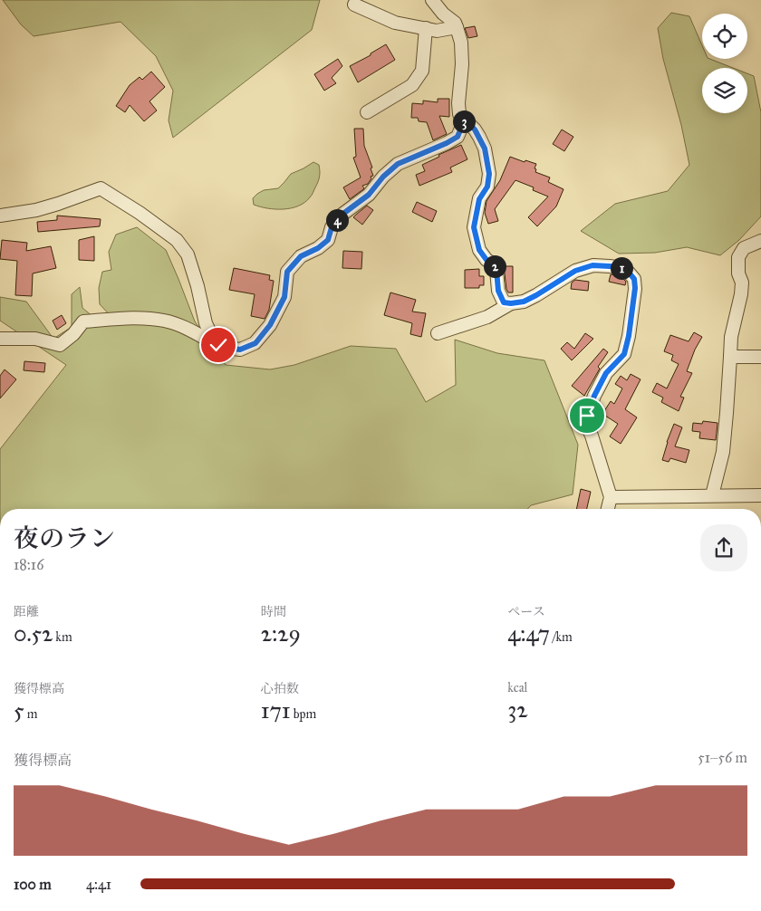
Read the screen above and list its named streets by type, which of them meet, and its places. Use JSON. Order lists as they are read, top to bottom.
{
  "page": {
    "pins": [
      "3",
      "4",
      "2",
      "1"
    ],
    "heading": ["夜のラン", "18:16"],
    "stats": [
      ["距離", "0.52 km"],
      ["時間", "2:29"],
      ["ペース", "4:47 /km"],
      ["獲得標高", "5 m"],
      ["心拍数", "171 bpm"],
      ["kcal", "32"]
    ],
    "chart": ["獲得標高", "51–56 m"],
    "list": [
      {
        "name": "100 m",
        "note": "4:41"
      }
    ]
  }
}
